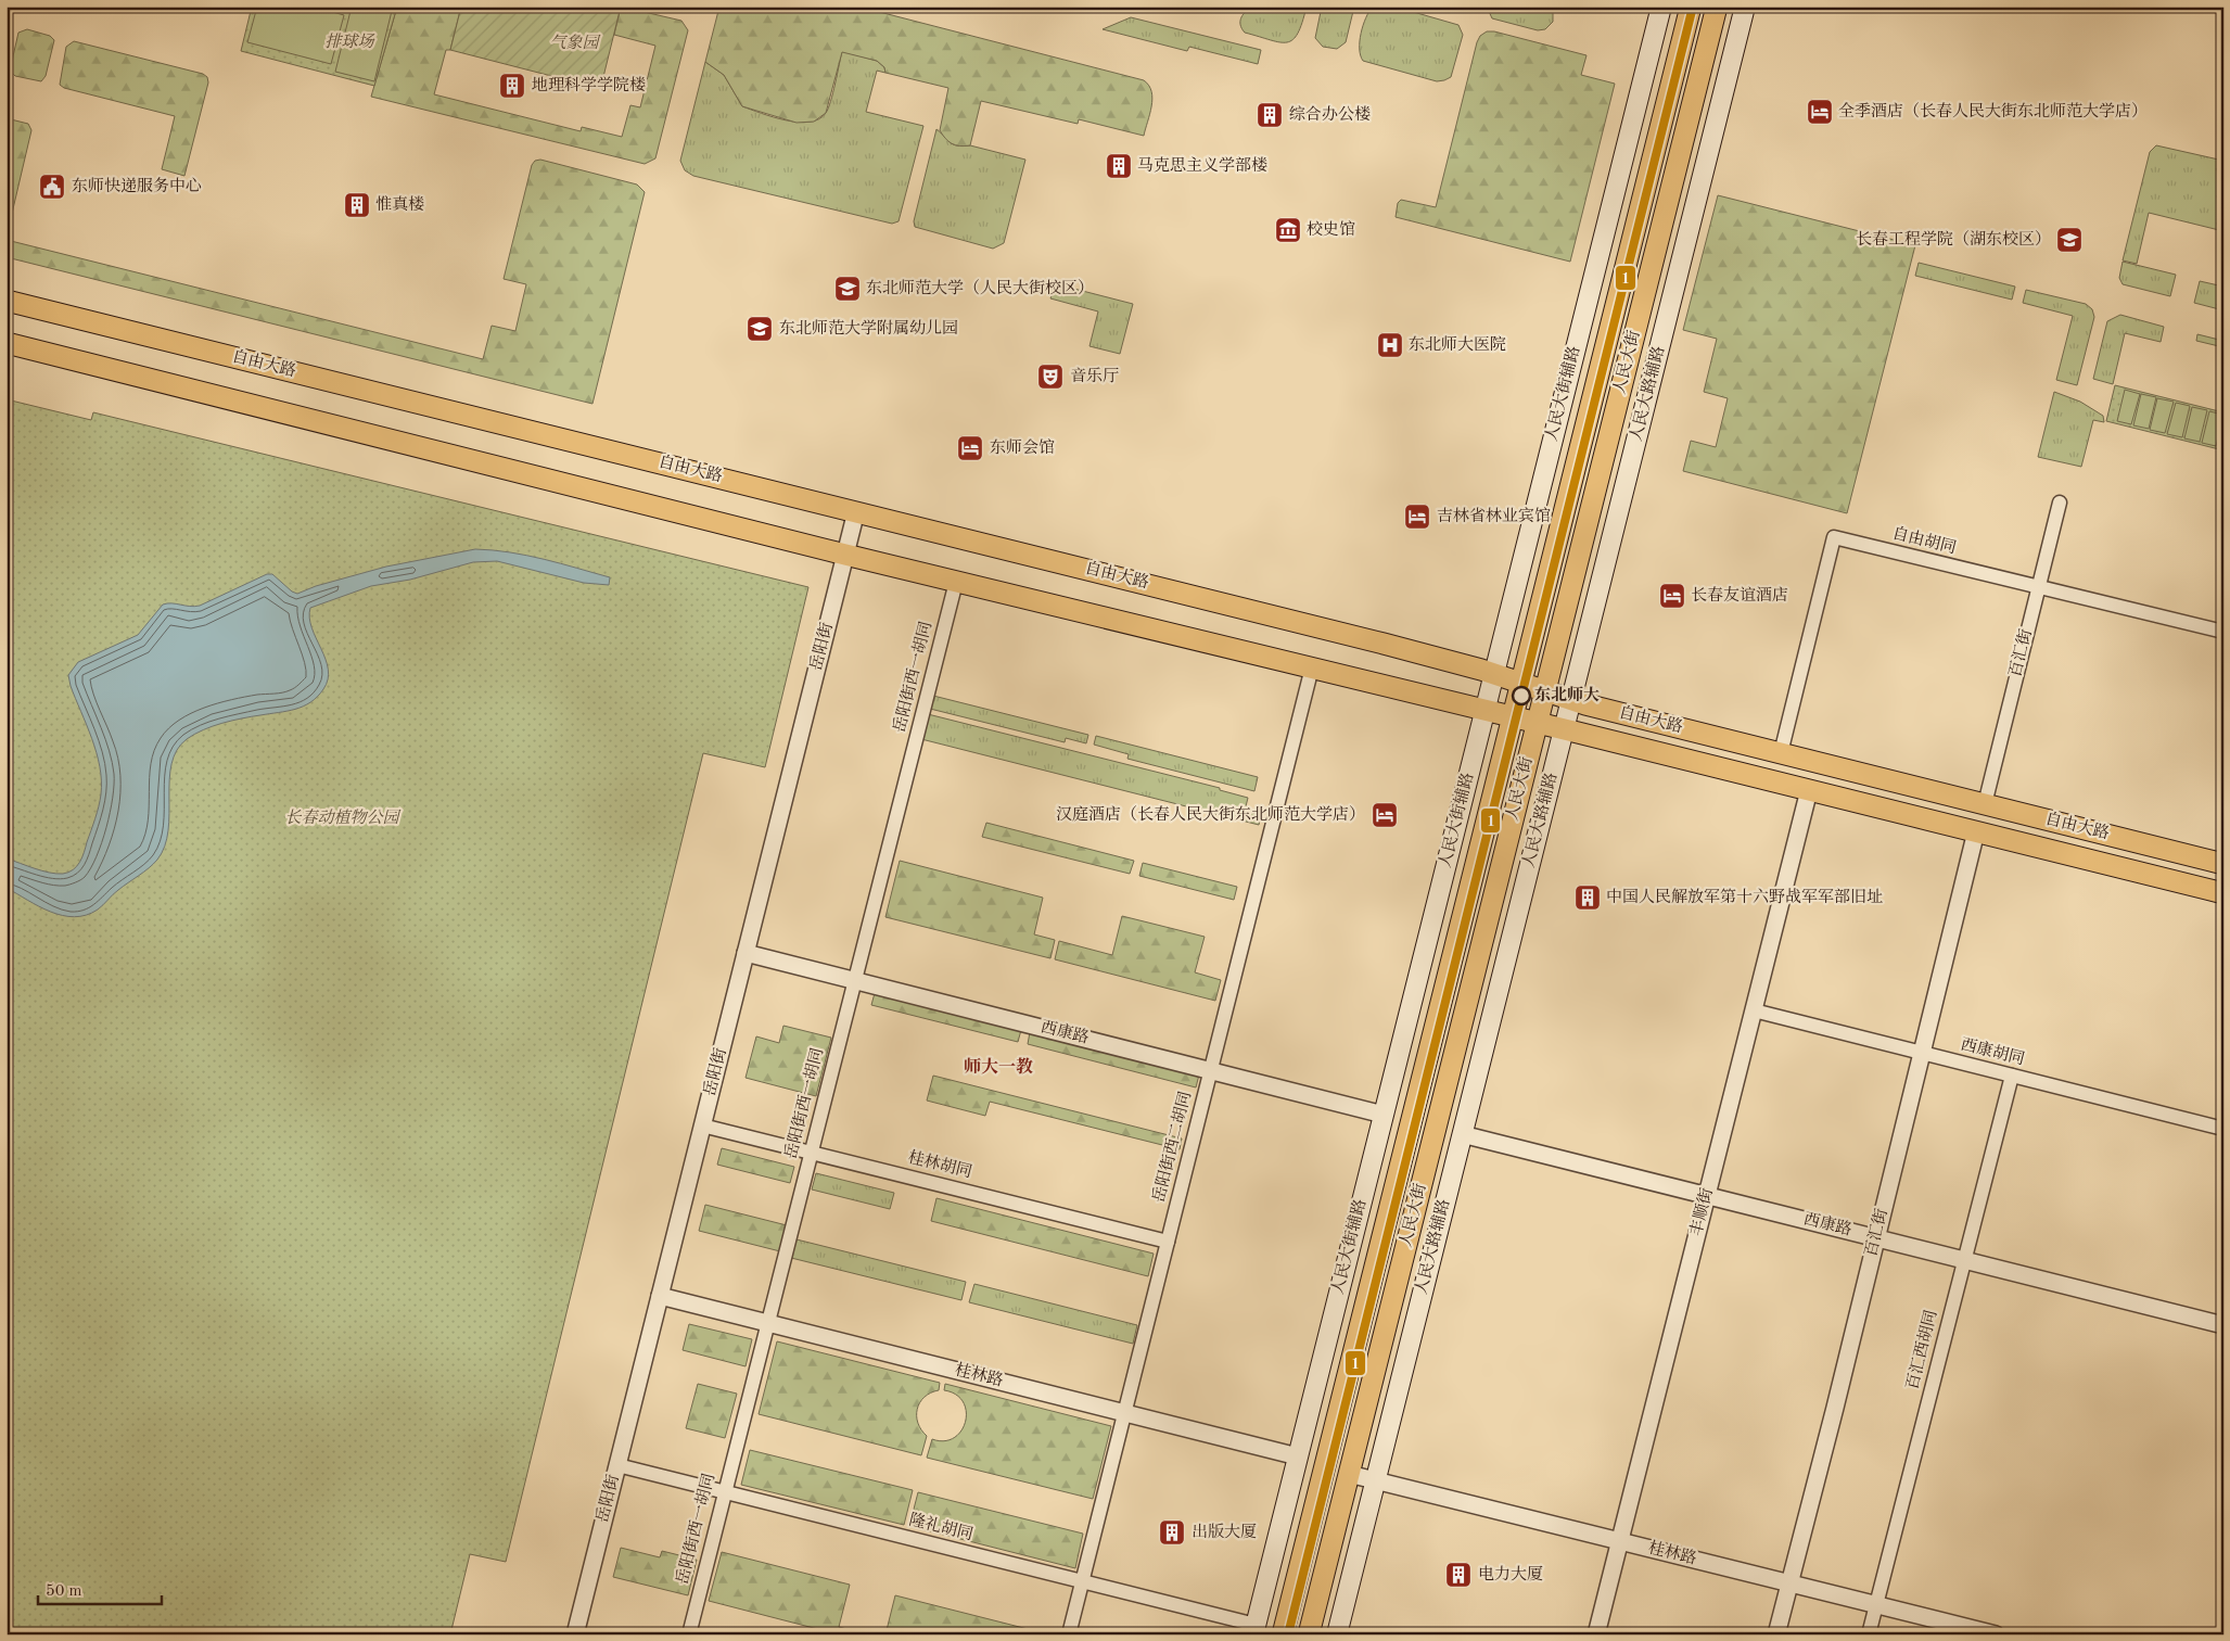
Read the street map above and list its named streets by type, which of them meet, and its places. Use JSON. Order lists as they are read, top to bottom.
{
  "streets": {
    "main road": [
      "人民大街",
      "自由大路",
      "人民大街辅路",
      "人民大路辅路"
    ],
    "street": [
      "自由胡同",
      "岳阳街",
      "百汇街",
      "岳阳街西一胡同",
      "西康路",
      "西康胡同",
      "岳阳街西二胡同",
      "桂林胡同",
      "丰顺街",
      "百汇西胡同",
      "桂林路",
      "隆礼胡同"
    ]
  },
  "crossings": [
    ["人民大街", "自由大路"],
    ["人民大街", "桂林路"],
    ["自由大路", "人民大街辅路"],
    ["自由大路", "人民大路辅路"],
    ["自由大路", "自由胡同"],
    ["自由大路", "岳阳街"],
    ["自由大路", "百汇街"],
    ["自由大路", "岳阳街西一胡同"],
    ["自由大路", "岳阳街西二胡同"],
    ["自由大路", "丰顺街"],
    ["人民大街辅路", "西康路"],
    ["人民大街辅路", "桂林路"],
    ["人民大街辅路", "隆礼胡同"],
    ["人民大路辅路", "西康路"],
    ["人民大路辅路", "桂林路"],
    ["自由胡同", "百汇街"],
    ["岳阳街", "西康路"],
    ["岳阳街", "桂林胡同"],
    ["岳阳街", "桂林路"],
    ["岳阳街", "隆礼胡同"],
    ["百汇街", "西康路"],
    ["百汇街", "西康胡同"],
    ["百汇街", "桂林路"],
    ["岳阳街西一胡同", "西康路"],
    ["岳阳街西一胡同", "桂林胡同"],
    ["岳阳街西一胡同", "桂林路"],
    ["岳阳街西一胡同", "隆礼胡同"],
    ["西康路", "岳阳街西二胡同"],
    ["西康路", "丰顺街"],
    ["西康路", "百汇西胡同"],
    ["西康胡同", "丰顺街"],
    ["西康胡同", "百汇西胡同"],
    ["岳阳街西二胡同", "桂林胡同"],
    ["岳阳街西二胡同", "桂林路"],
    ["岳阳街西二胡同", "隆礼胡同"],
    ["丰顺街", "桂林路"],
    ["百汇西胡同", "桂林路"]
  ],
  "districts": ["师大一教"],
  "parks": ["排球场", "气象园", "长春动植物公园"],
  "places": {
    "building": [
      "地理科学学院楼",
      "综合办公楼",
      "马克思主义学部楼",
      "惟真楼",
      "中国人民解放军第十六野战军军部旧址",
      "出版大厦",
      "电力大厦"
    ],
    "hotel": [
      "全季酒店（长春人民大街东北师范大学店）",
      "东师会馆",
      "吉林省林业宾馆",
      "长春友谊酒店",
      "汉庭酒店（长春人民大街东北师范大学店）"
    ],
    "public building": ["东师快递服务中心"],
    "museum": ["校史馆"],
    "school or university": ["长春工程学院（湖东校区）", "东北师范大学（人民大街校区）", "东北师范大学附属幼儿园"],
    "hospital": ["东北师大医院"],
    "theatre": ["音乐厅"],
    "other": ["东北师大"]
  },
  "lines": ["transit line 1"],
  "scale_bar": "50 m"
}
